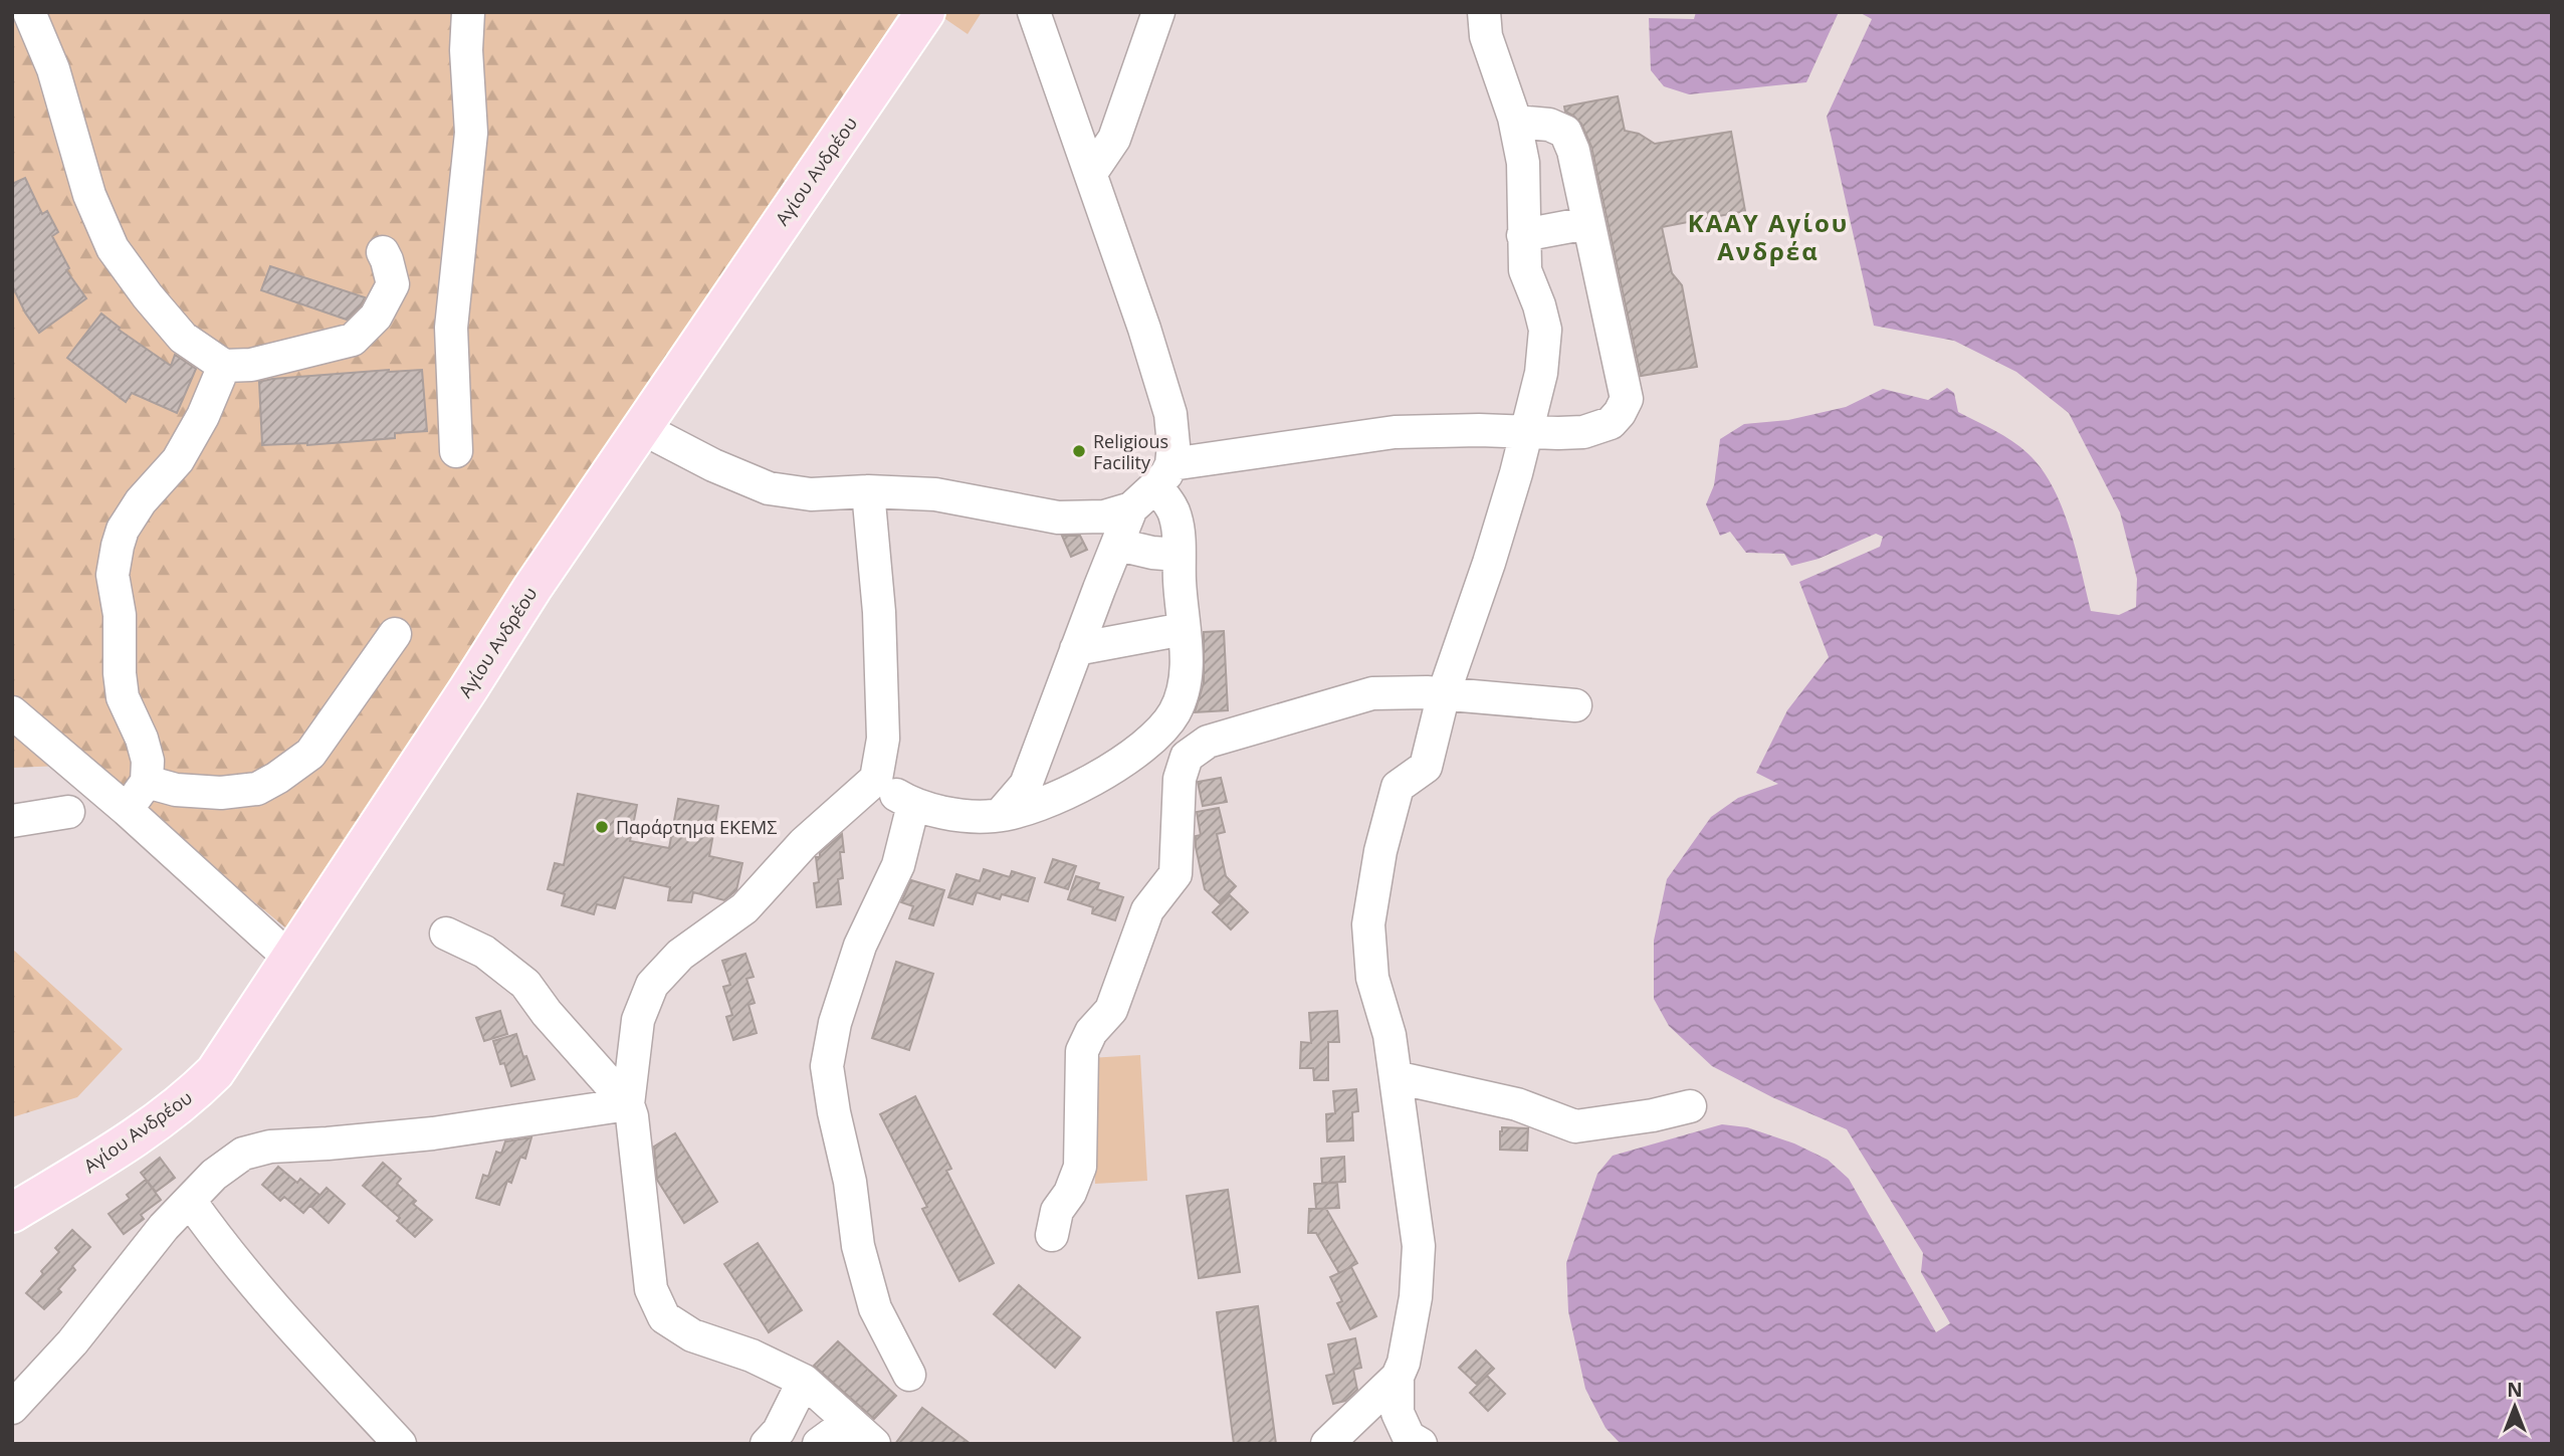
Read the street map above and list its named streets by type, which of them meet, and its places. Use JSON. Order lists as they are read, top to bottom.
{
  "streets": {
    "main road": ["Αγίου Ανδρέου"]
  },
  "districts": ["ΚΑΑΥ Αγίου Ανδρέα"],
  "places": ["Religious Facility", "Παράρτημα ΕΚΕΜΣ"],
  "north": "top"
}
